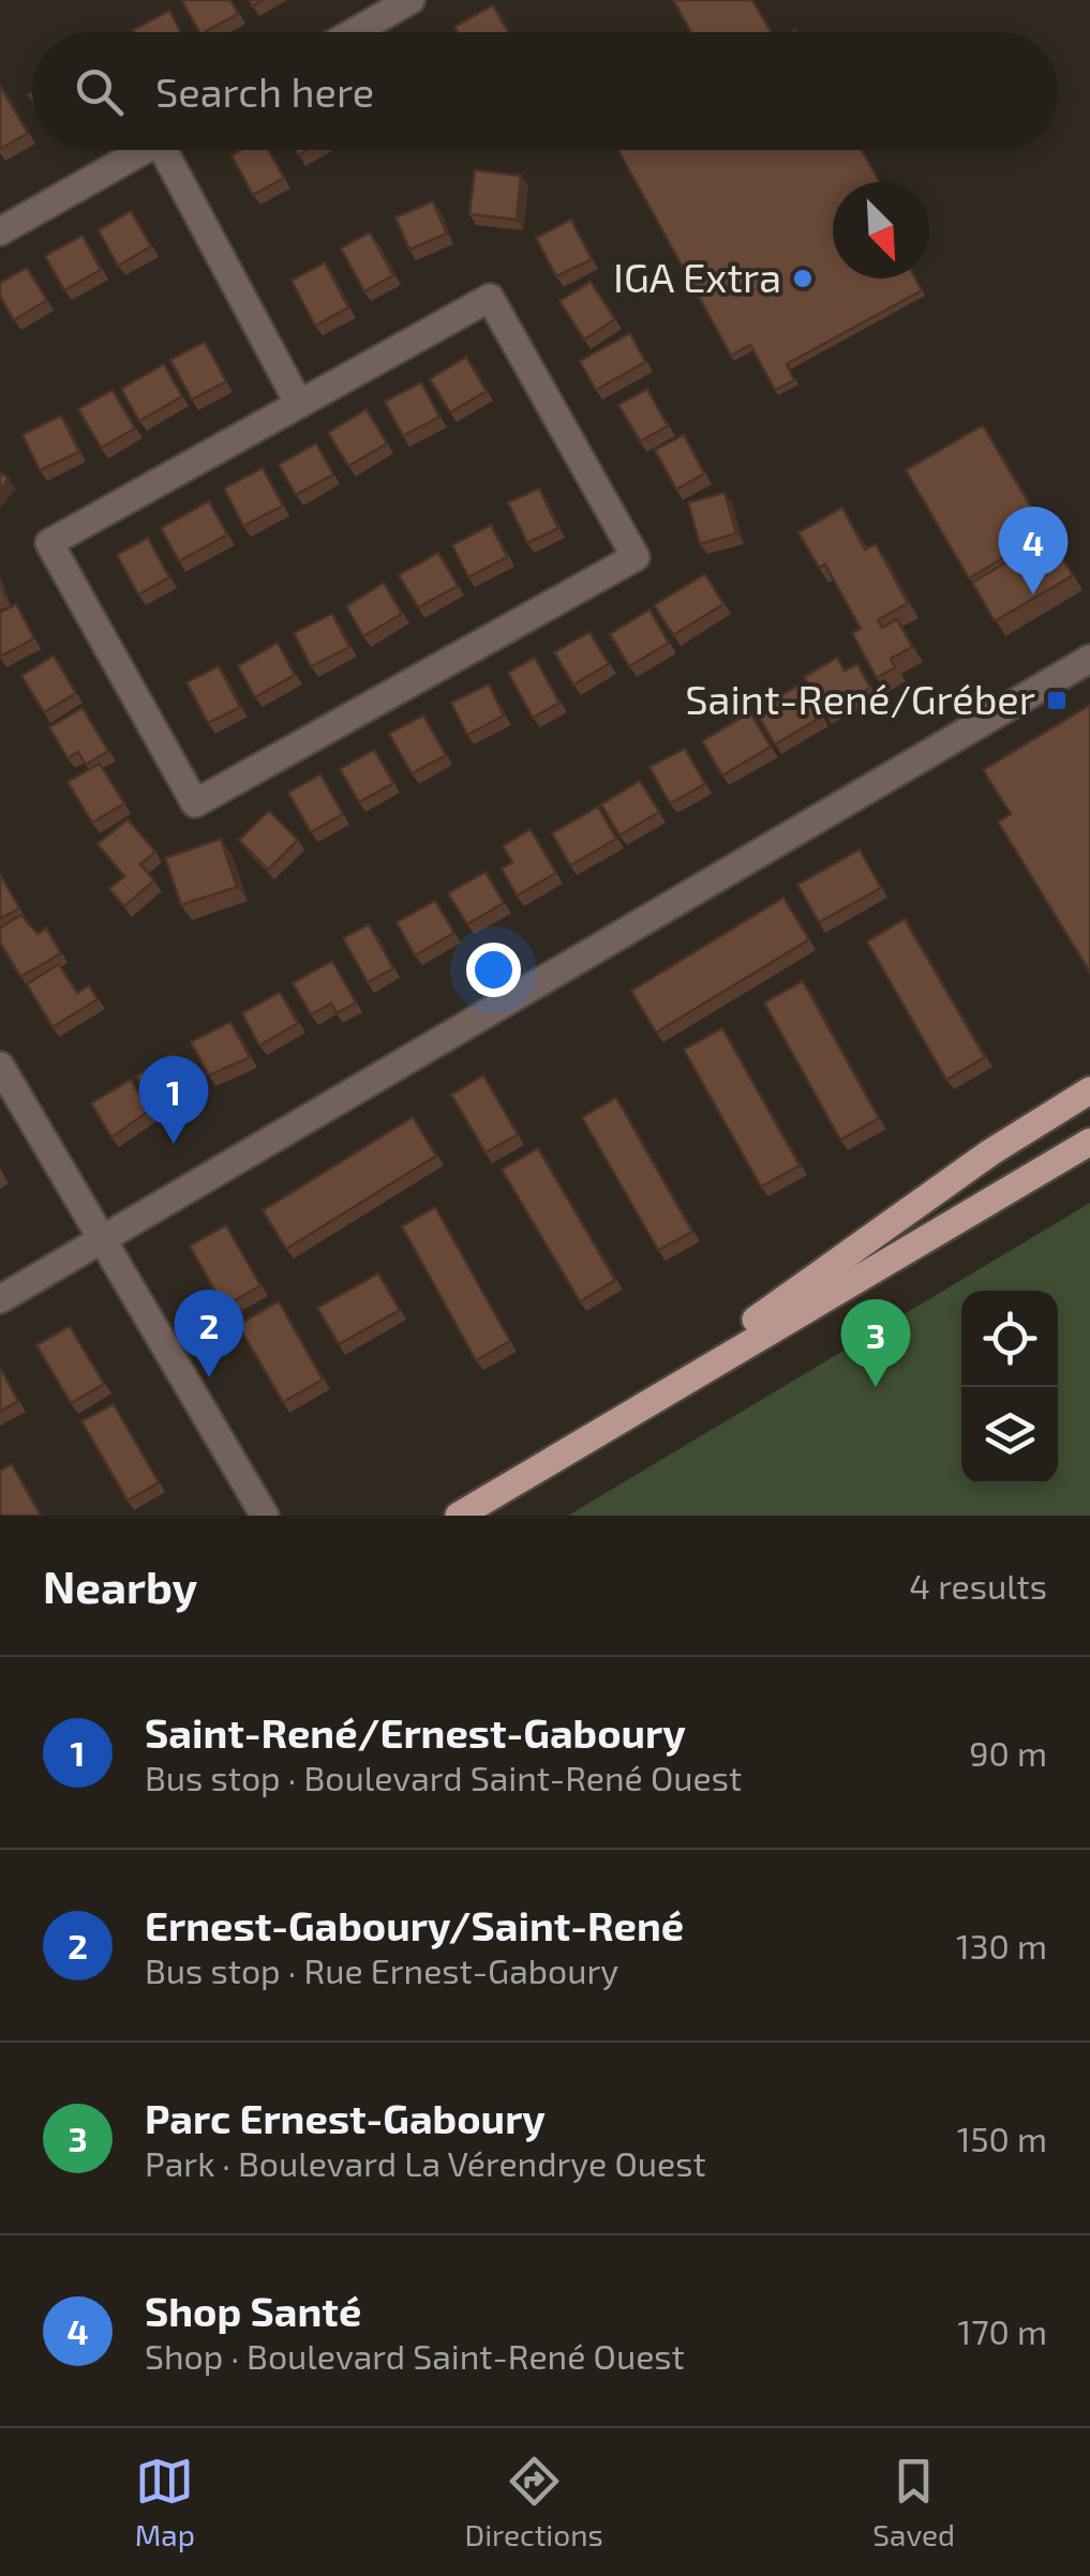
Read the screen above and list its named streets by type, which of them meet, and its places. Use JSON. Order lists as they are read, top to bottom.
{
  "places": {
    "other": ["IGA Extra"],
    "transit": ["Saint-René/Gréber"]
  },
  "north": "bottom right",
  "page": {
    "search": "Search here",
    "pins": [
      "4",
      "1",
      "2",
      "3"
    ],
    "heading": ["Nearby", "4 results"],
    "list": [
      {
        "mark": "1",
        "name": "Saint-René/Ernest-Gaboury",
        "note": "Bus stop · Boulevard Saint-René Ouest",
        "value": "90 m"
      },
      {
        "mark": "2",
        "name": "Ernest-Gaboury/Saint-René",
        "note": "Bus stop · Rue Ernest-Gaboury",
        "value": "130 m"
      },
      {
        "mark": "3",
        "name": "Parc Ernest-Gaboury",
        "note": "Park · Boulevard La Vérendrye Ouest",
        "value": "150 m"
      },
      {
        "mark": "4",
        "name": "Shop Santé",
        "note": "Shop · Boulevard Saint-René Ouest",
        "value": "170 m"
      }
    ],
    "nav": ["Map", "Directions", "Saved"]
  }
}
